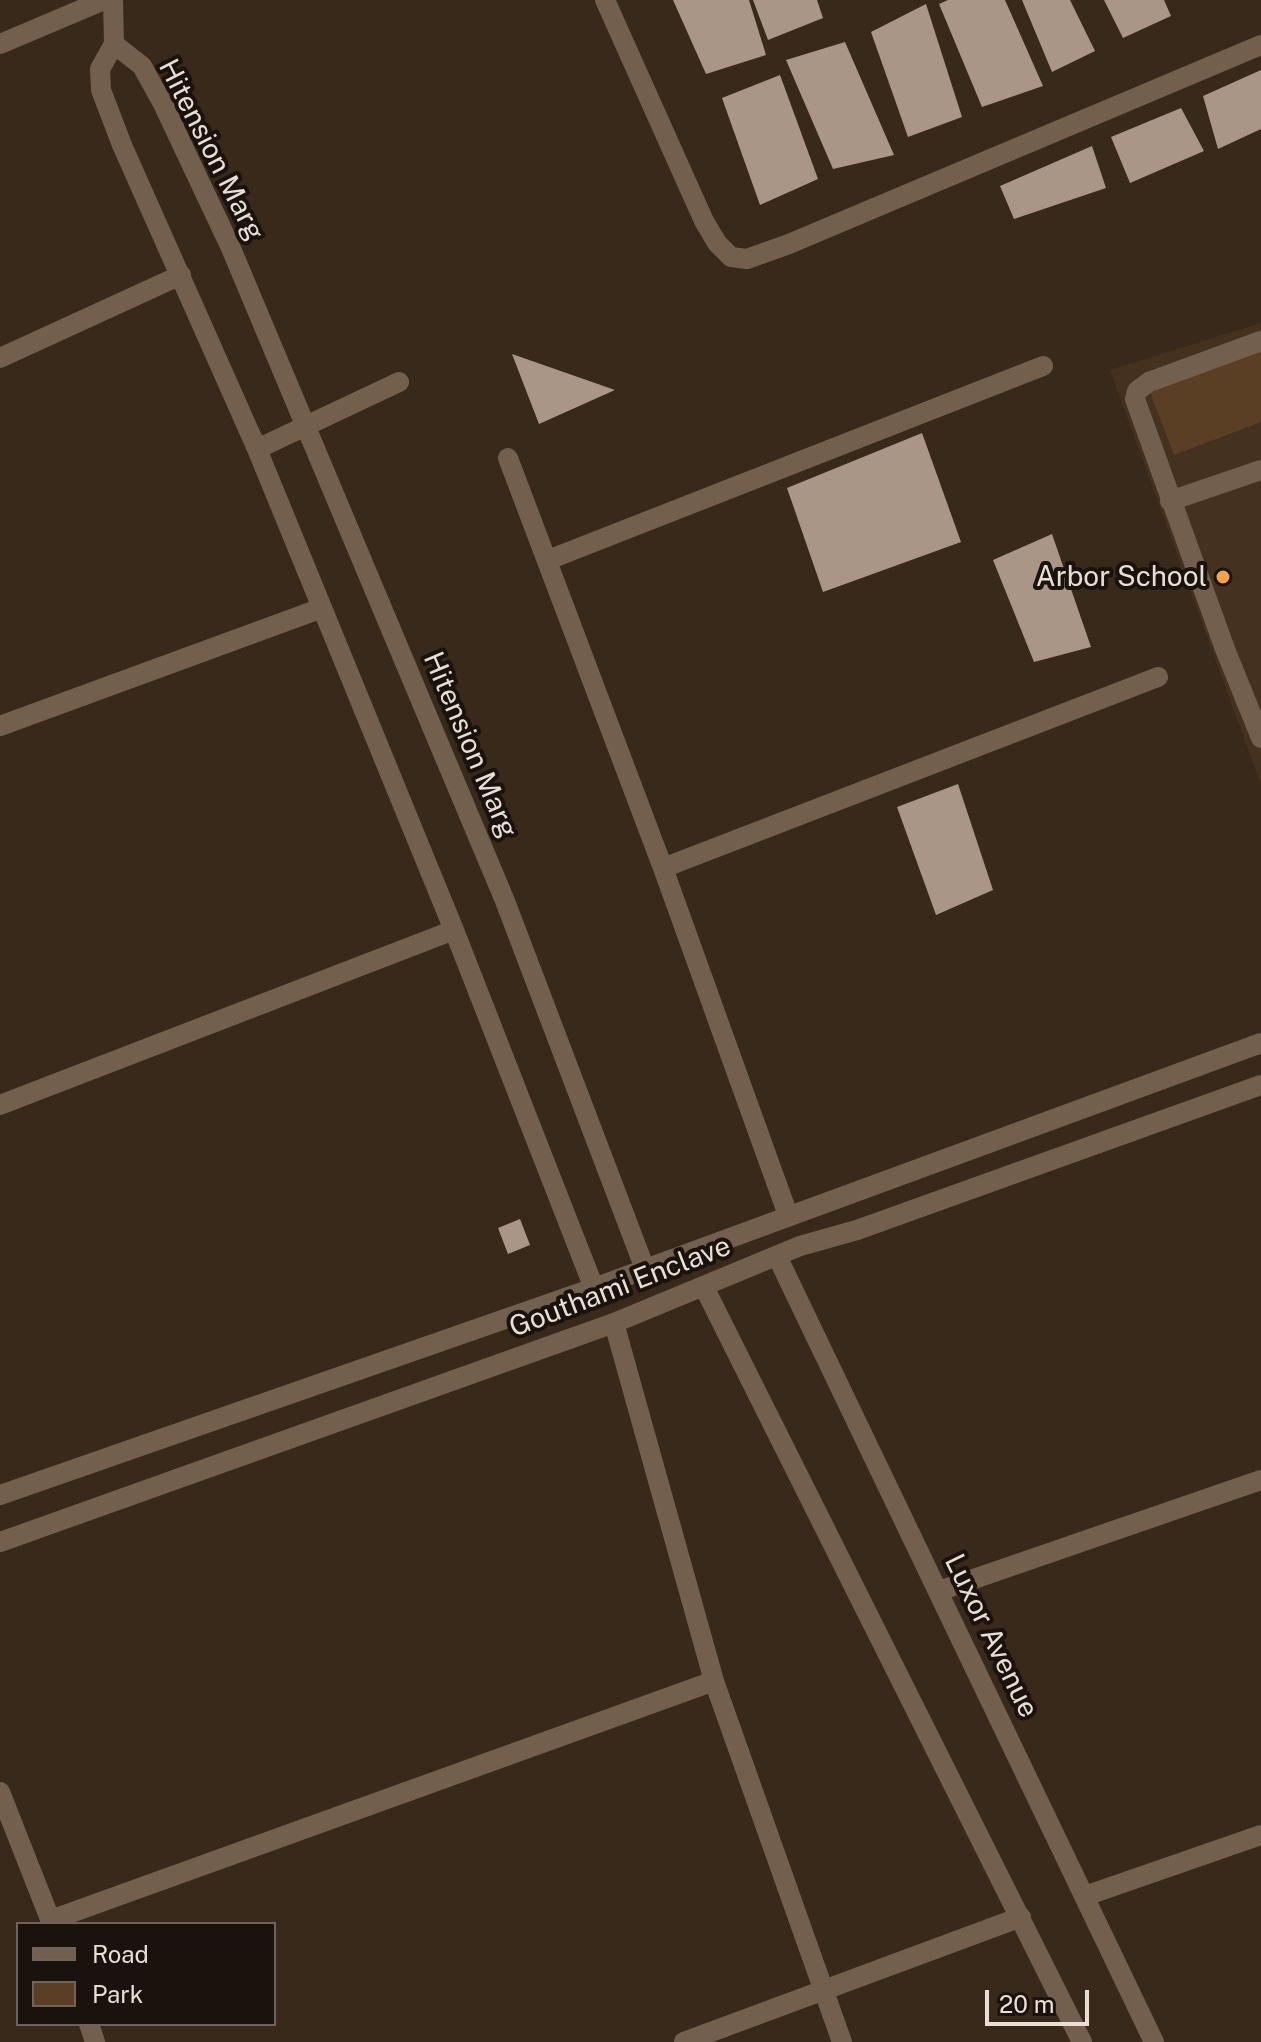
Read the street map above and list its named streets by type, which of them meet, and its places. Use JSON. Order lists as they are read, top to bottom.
{
  "streets": {
    "street": ["Hitension Marg", "Gouthami Enclave", "Luxor Avenue"]
  },
  "crossings": [
    ["Hitension Marg", "Gouthami Enclave"],
    ["Gouthami Enclave", "Luxor Avenue"]
  ],
  "places": ["Arbor School"],
  "legend": ["Road", "Park"],
  "scale_bar": "20 m"
}
